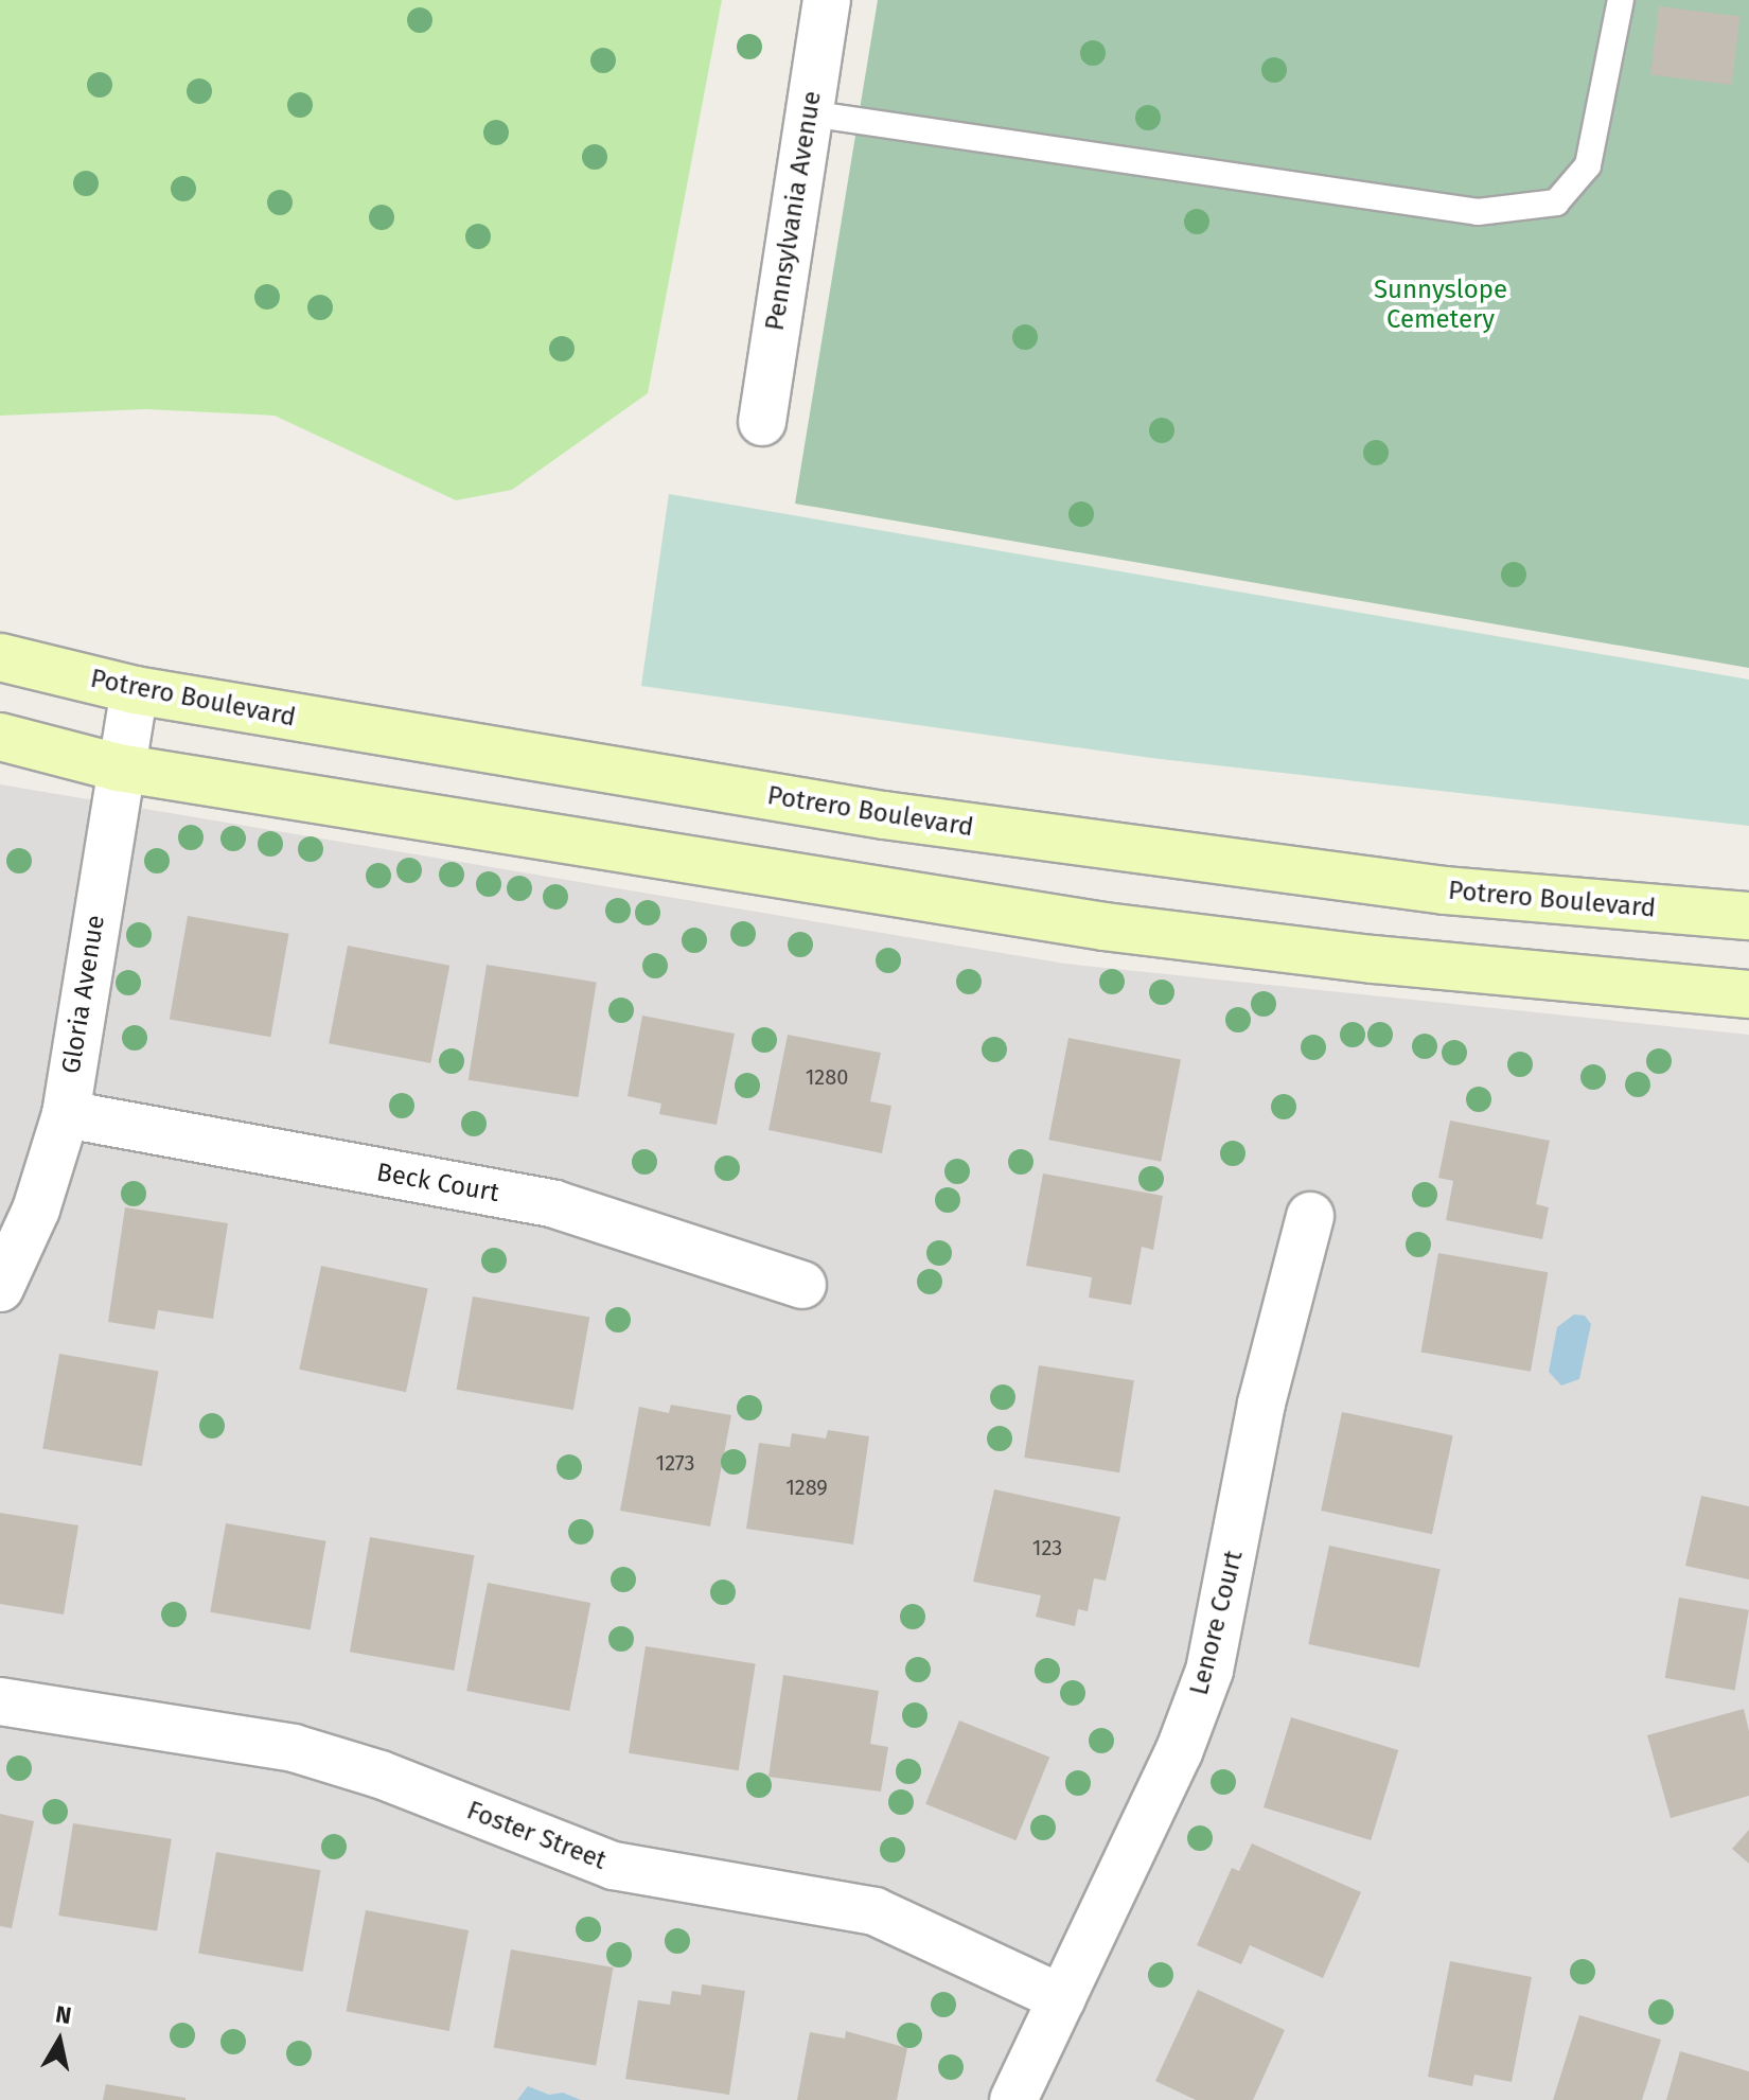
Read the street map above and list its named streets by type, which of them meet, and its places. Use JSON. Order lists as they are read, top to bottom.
{
  "streets": {
    "street": [
      "Pennsylvania Avenue",
      "Potrero Boulevard",
      "Gloria Avenue",
      "Beck Court",
      "Lenore Court",
      "Foster Street"
    ]
  },
  "crossings": [
    ["Potrero Boulevard", "Gloria Avenue"],
    ["Gloria Avenue", "Beck Court"],
    ["Lenore Court", "Foster Street"]
  ],
  "parks": ["Sunnyslope Cemetery"],
  "house_numbers": [
    "1280",
    "1273",
    "1289",
    "123"
  ],
  "north": "top"
}
